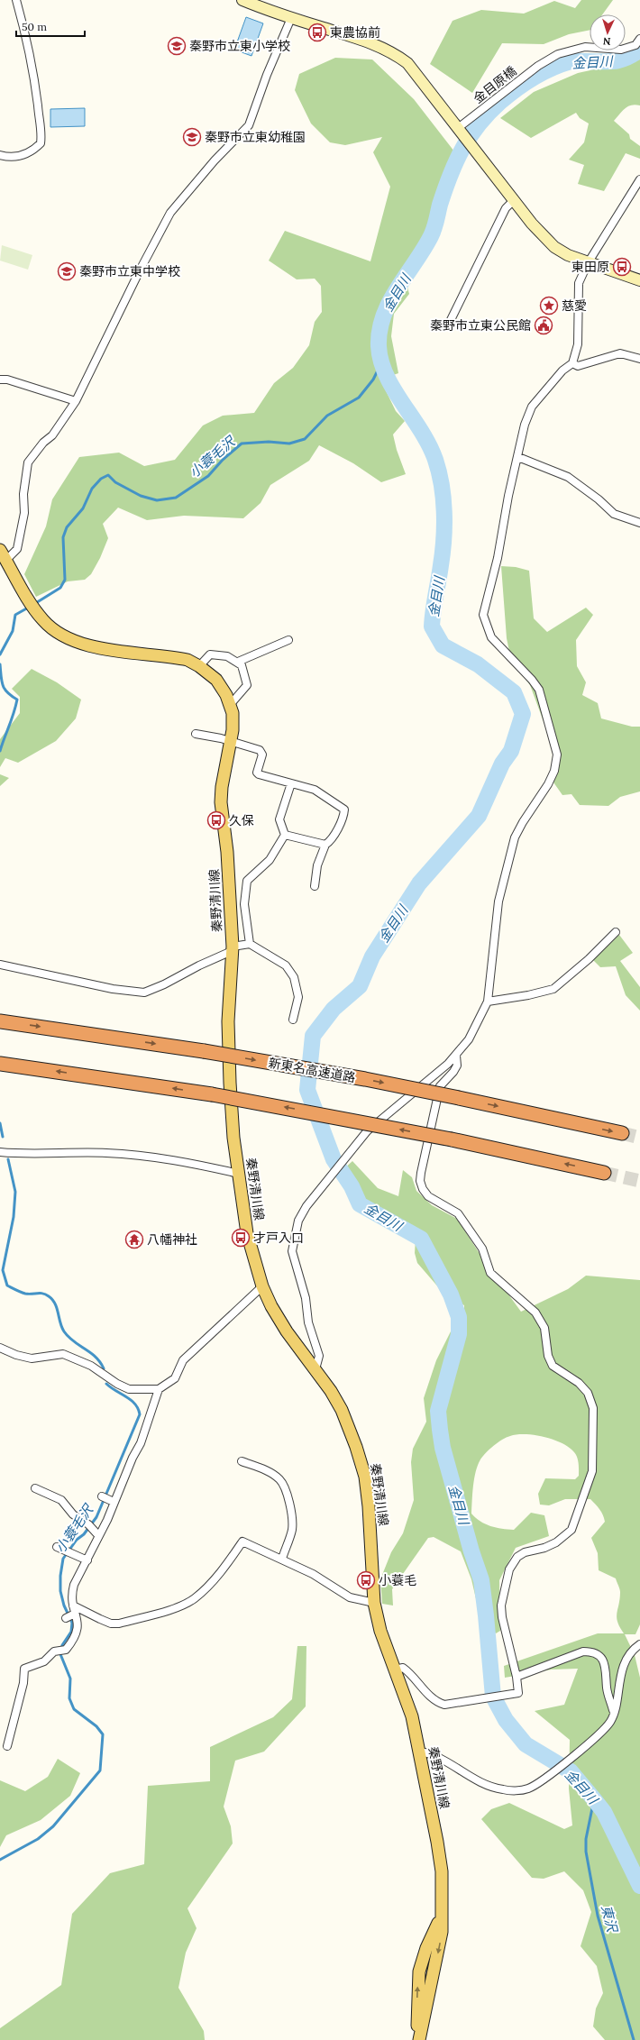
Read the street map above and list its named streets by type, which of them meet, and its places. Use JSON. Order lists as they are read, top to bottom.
{
  "streets": {
    "highway": ["新東名高速道路"],
    "main road": ["秦野清川線"],
    "street": ["金目原橋"]
  },
  "water": ["金目川", "小蓑毛沢", "東沢"],
  "places": {
    "bus stop": [
      "東農協前",
      "東田原",
      "久保",
      "才戸入口",
      "小蓑毛"
    ],
    "school or university": ["秦野市立東小学校", "秦野市立東幼稚園", "秦野市立東中学校"],
    "place": ["慈愛"],
    "public building": ["秦野市立東公民館"],
    "temple": ["八幡神社"]
  },
  "scale_bar": "50 m",
  "north": "bottom"
}
